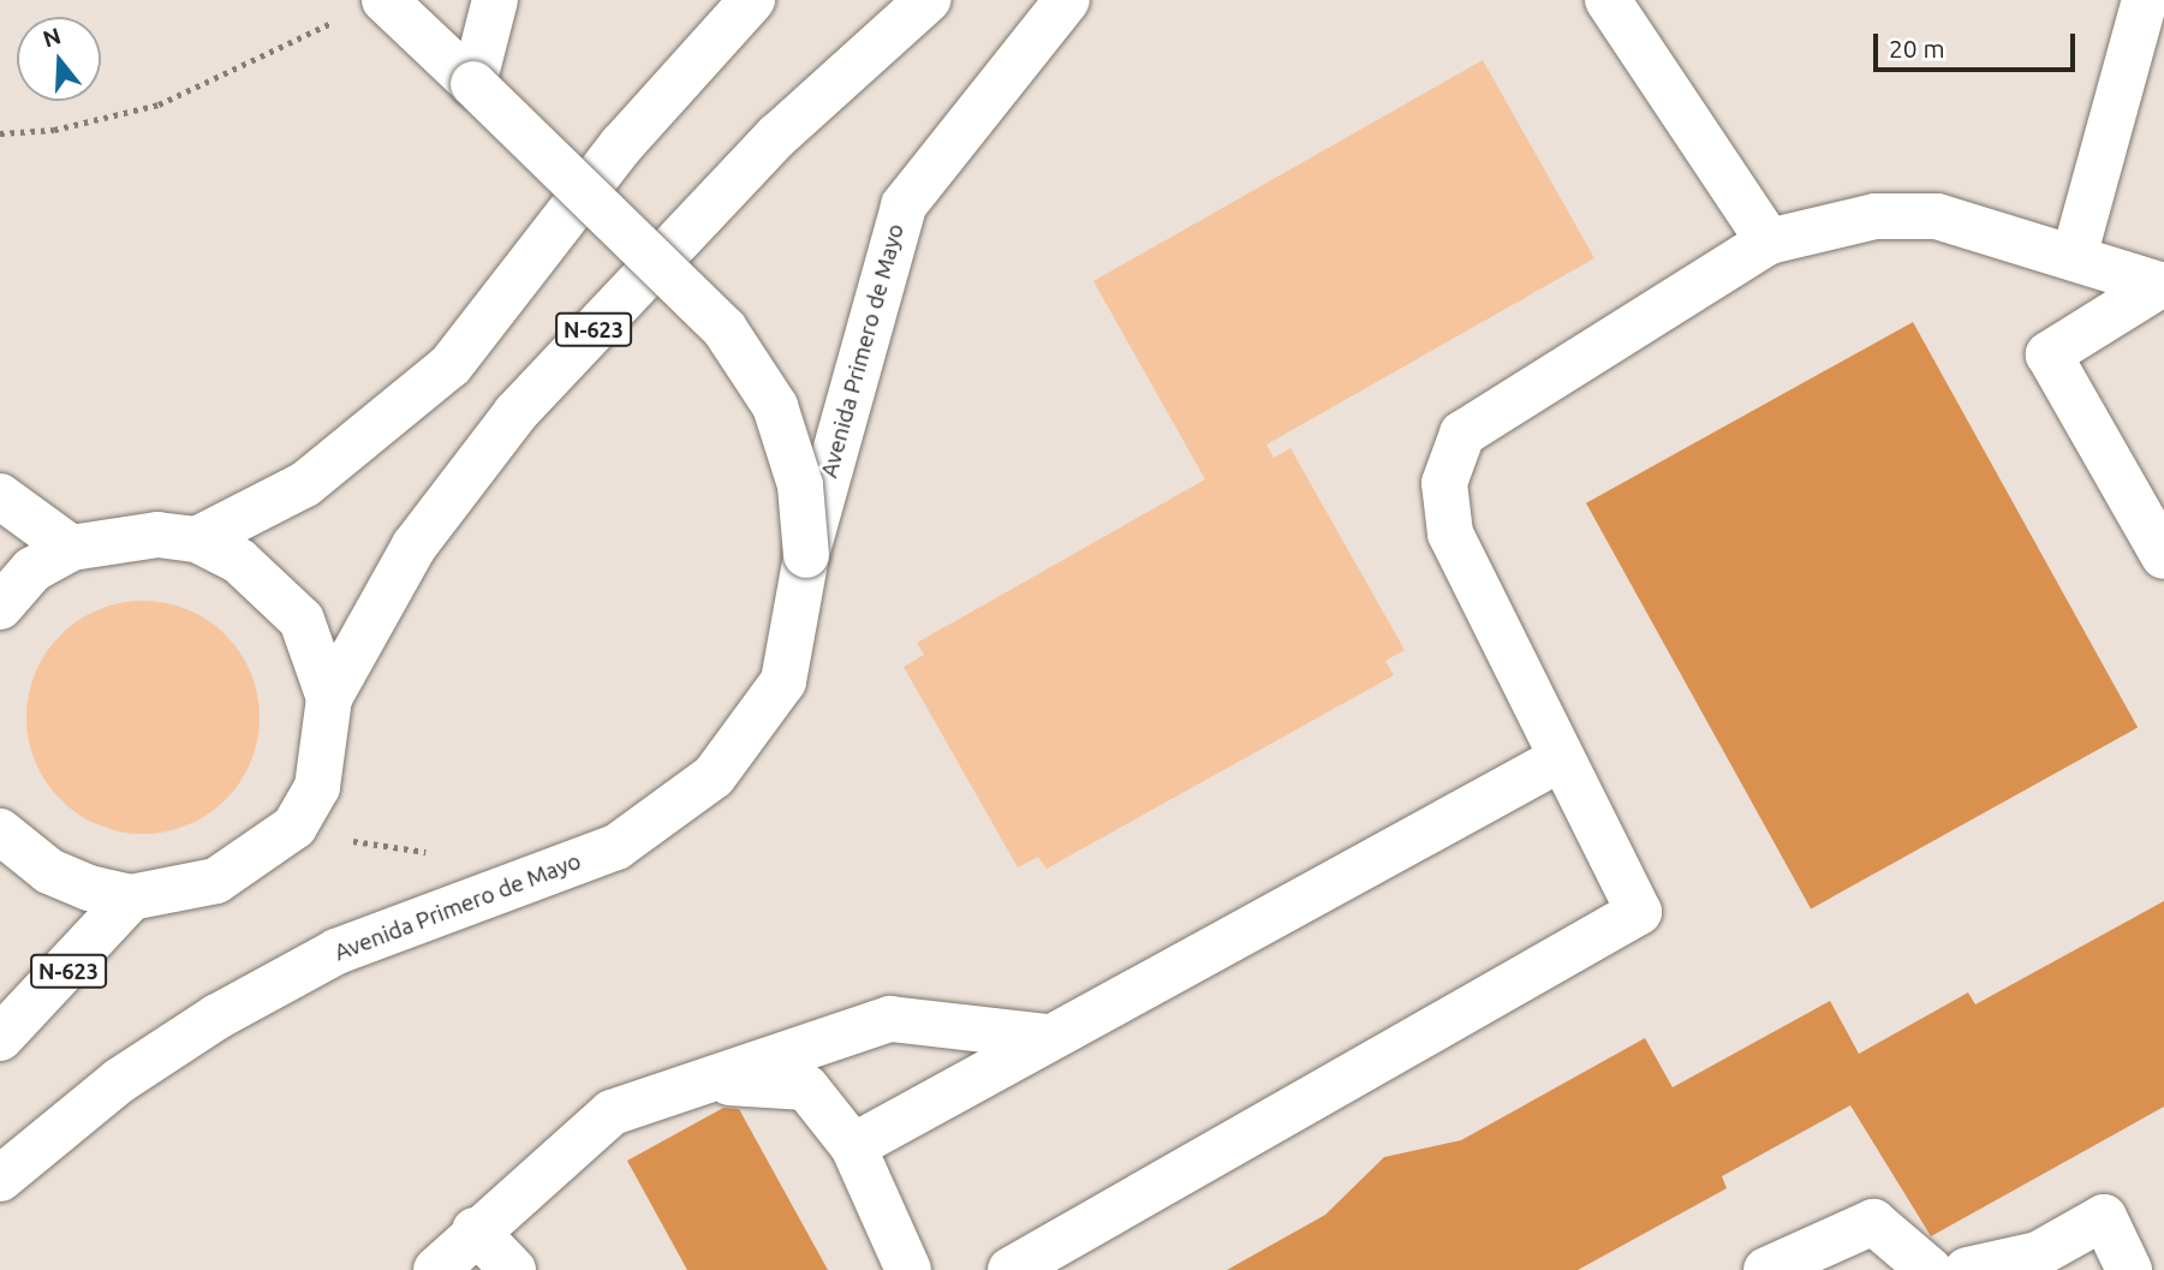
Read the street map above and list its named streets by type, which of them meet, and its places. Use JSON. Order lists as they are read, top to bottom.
{
  "streets": {
    "main road": ["N-623", "Avenida Primero de Mayo"]
  },
  "scale_bar": "20 m",
  "north": "top"
}
